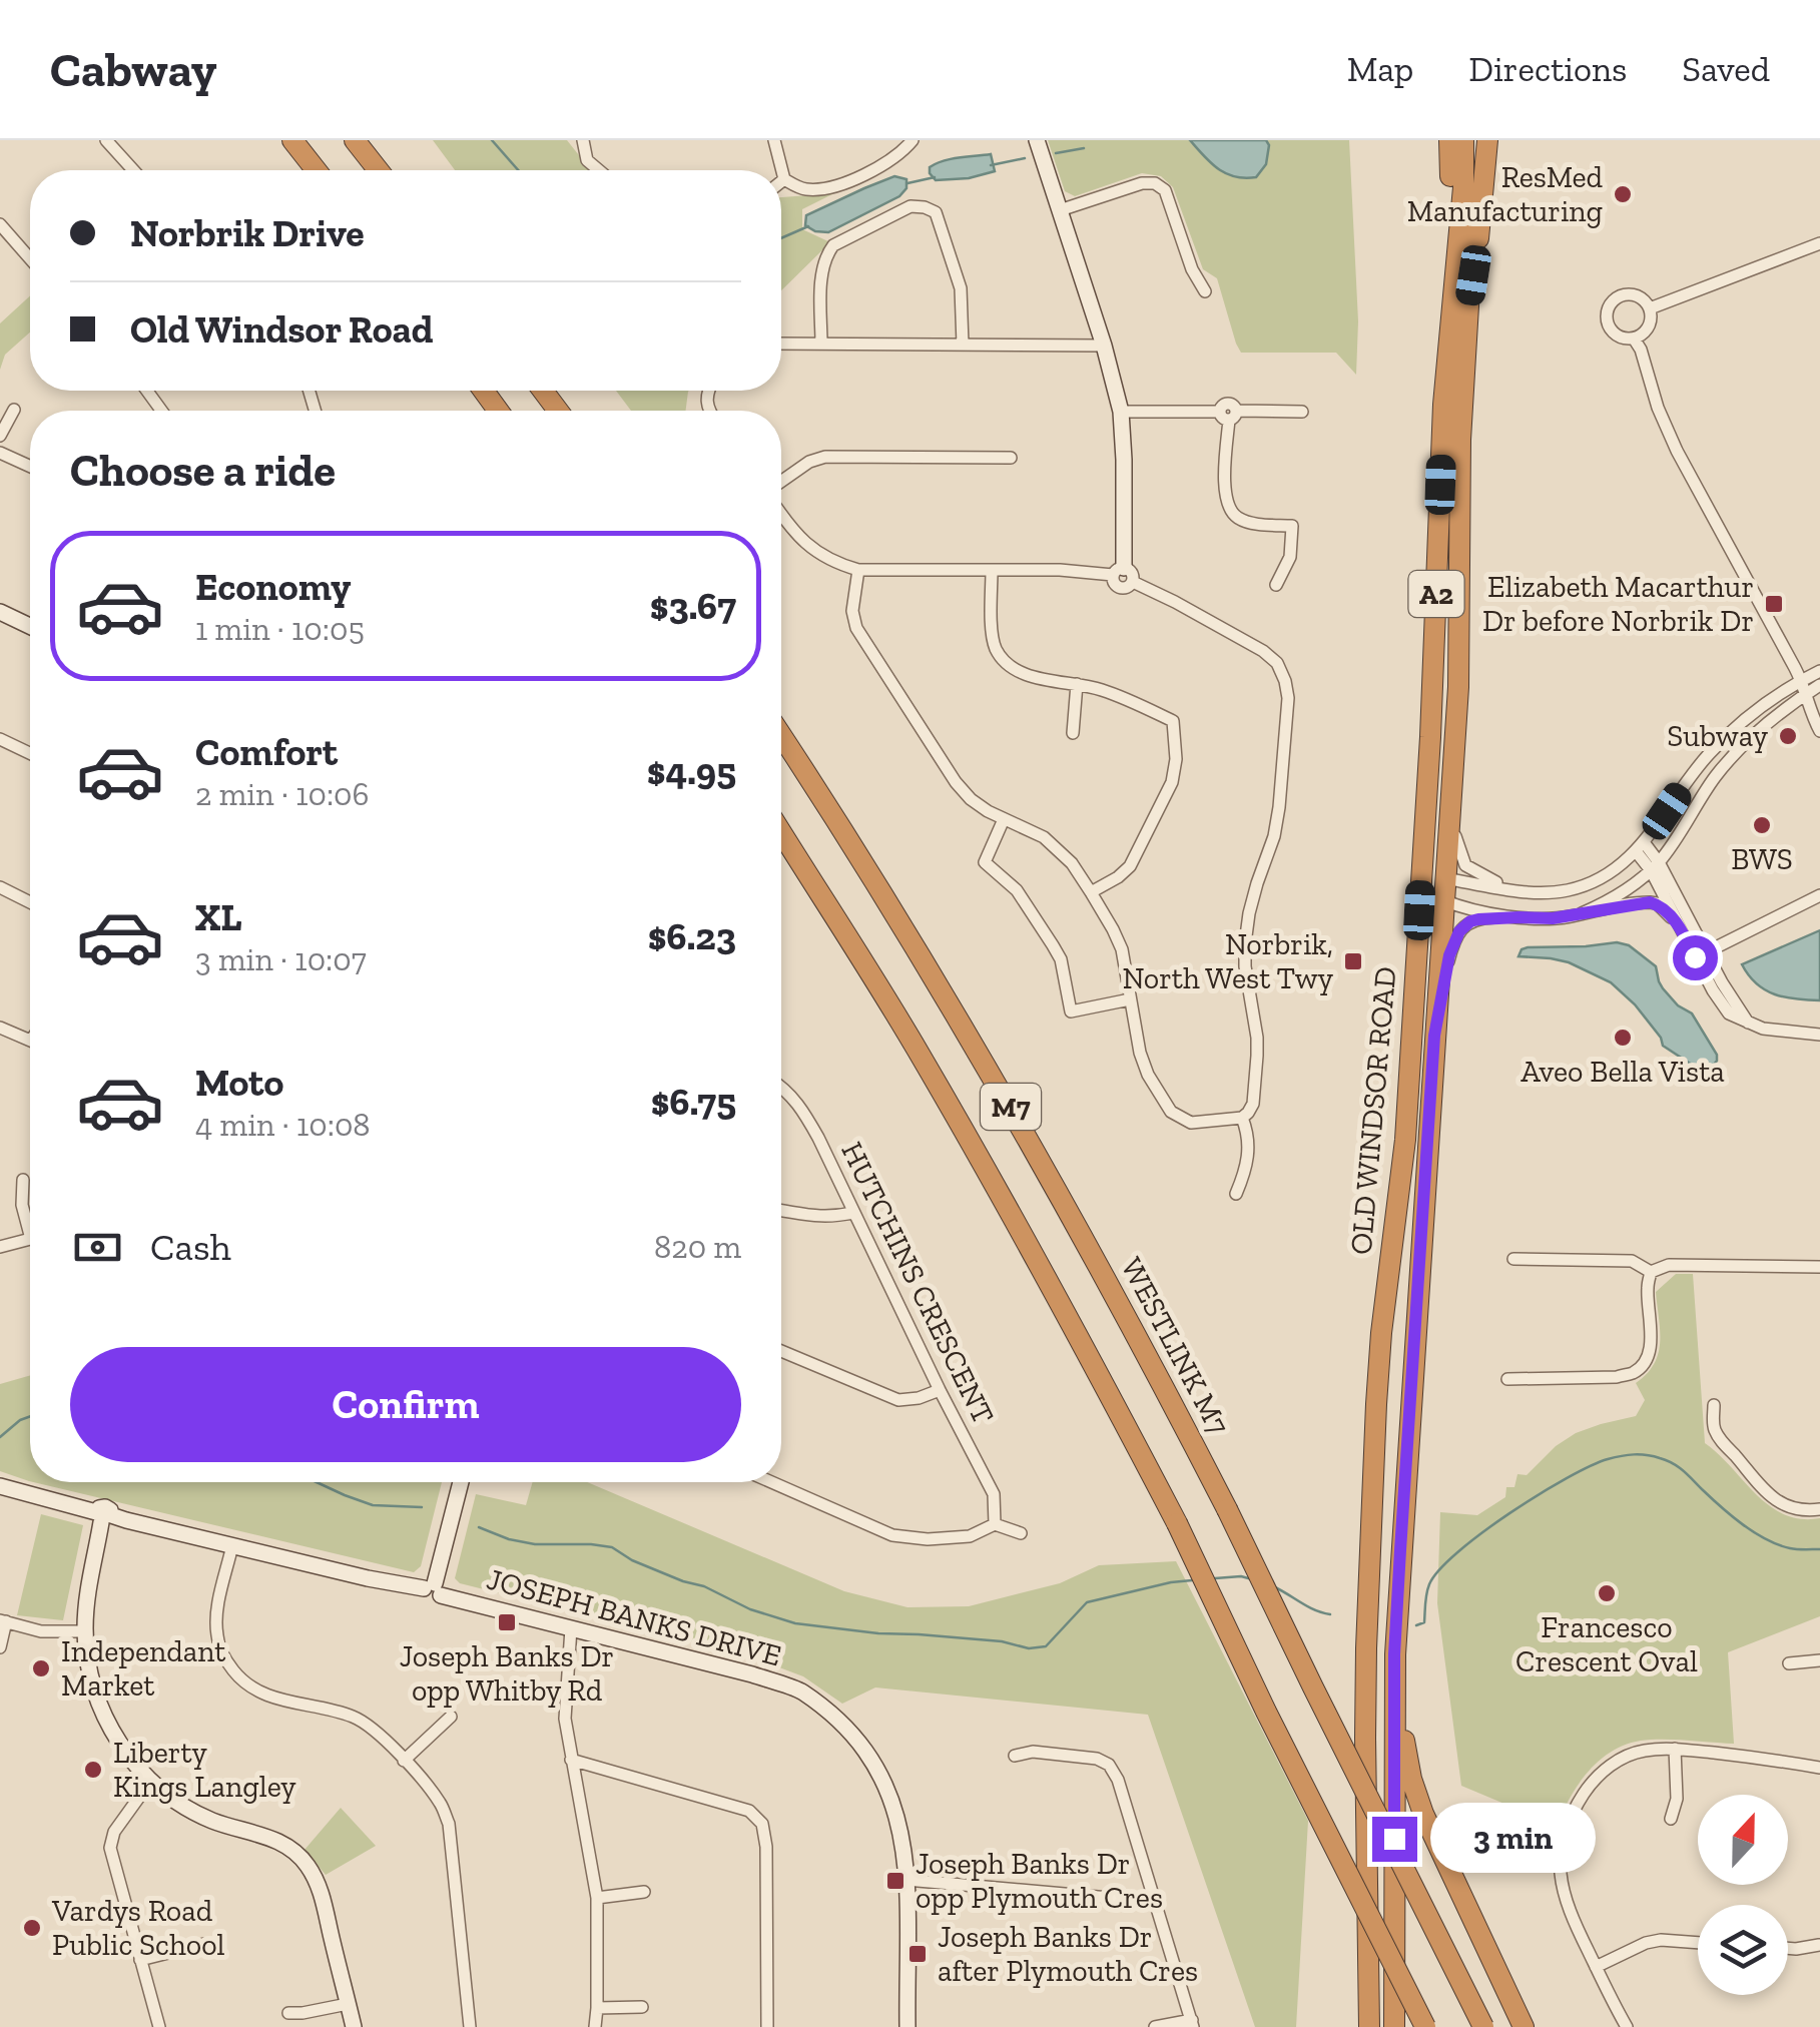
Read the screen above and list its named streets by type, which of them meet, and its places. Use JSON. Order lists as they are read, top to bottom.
{
  "streets": {
    "highway": [
      "A2",
      "M7",
      "OLD WINDSOR ROAD",
      "WESTLINK M7"
    ],
    "street": ["HUTCHINS CRESCENT", "JOSEPH BANKS DRIVE"]
  },
  "places": {
    "other": [
      "ResMed Manufacturing",
      "Subway",
      "BWS",
      "Aveo Bella Vista",
      "Francesco Crescent Oval",
      "Independant Market",
      "Liberty Kings Langley",
      "Vardys Road Public School"
    ],
    "transit": [
      "Elizabeth Macarthur Dr before Norbrik Dr",
      "Norbrik, North West Twy",
      "Joseph Banks Dr opp Whitby Rd",
      "Joseph Banks Dr opp Plymouth Cres",
      "Joseph Banks Dr after Plymouth Cres"
    ]
  },
  "north": "top",
  "page": {
    "header": "Cabway",
    "nav": ["Map", "Directions", "Saved"],
    "banner": ["Norbrik Drive", "Old Windsor Road"],
    "heading": "Choose a ride",
    "list": [
      {
        "name": "Economy",
        "note": "1 min · 10:05",
        "value": "$3.67"
      },
      {
        "name": "Comfort",
        "note": "2 min · 10:06",
        "value": "$4.95"
      },
      {
        "name": "XL",
        "note": "3 min · 10:07",
        "value": "$6.23"
      },
      {
        "name": "Moto",
        "note": "4 min · 10:08",
        "value": "$6.75"
      }
    ],
    "pay": ["Cash", "820 m"],
    "buttons": "Confirm",
    "bubble": "3 min"
  }
}
